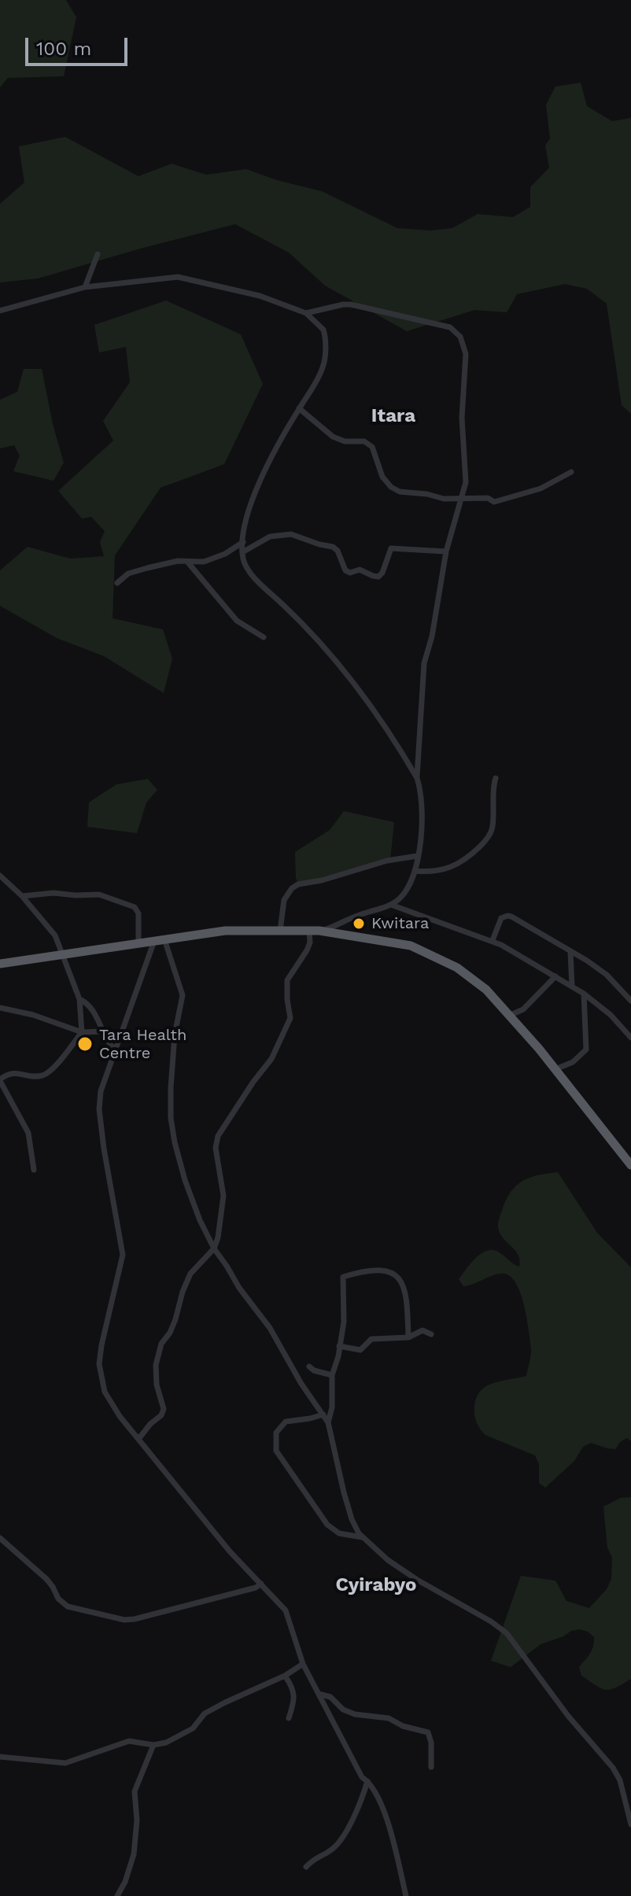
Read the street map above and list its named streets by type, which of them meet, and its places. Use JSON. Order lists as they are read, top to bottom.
{
  "districts": ["Itara", "Cyirabyo"],
  "places": ["Kwitara", "Tara Health Centre"],
  "scale_bar": "100 m"
}
